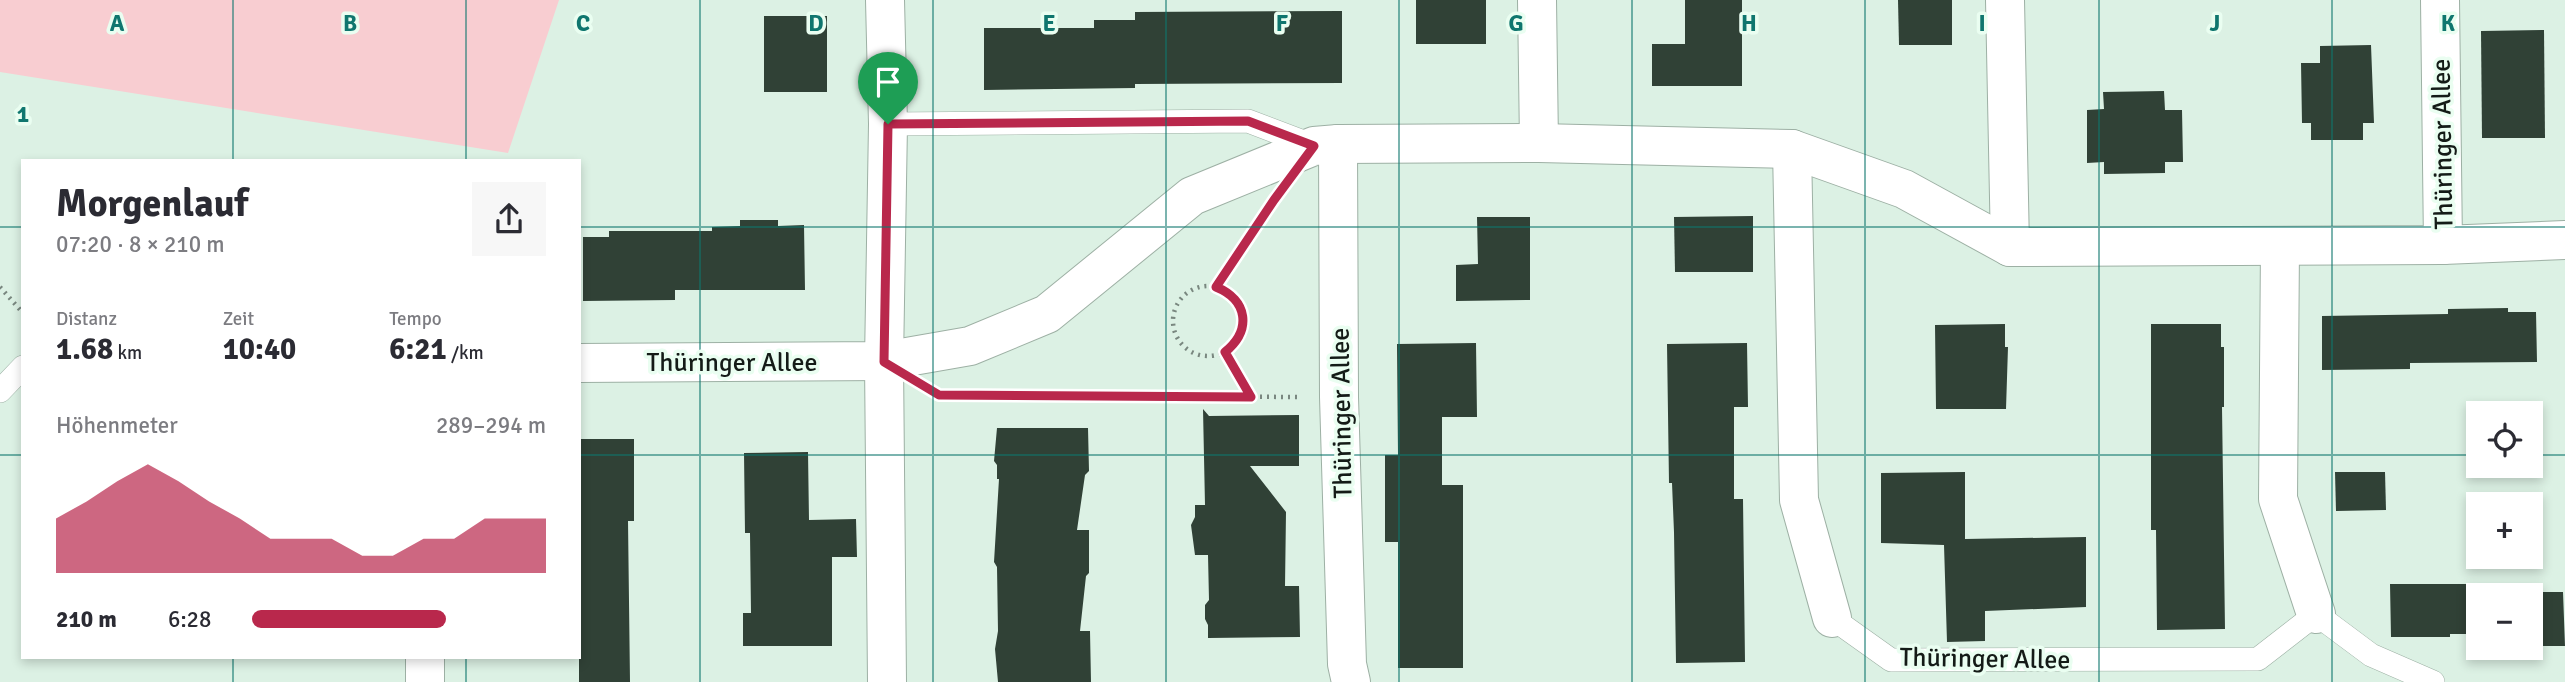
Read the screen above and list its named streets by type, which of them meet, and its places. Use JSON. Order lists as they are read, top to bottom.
{
  "streets": {
    "street": ["Thüringer Allee"]
  },
  "page": {
    "heading": ["Morgenlauf", "07:20 · 8 × 210 m"],
    "stats": [
      ["Distanz", "1.68 km"],
      ["Zeit", "10:40"],
      ["Tempo", "6:21 /km"]
    ],
    "chart": ["Höhenmeter", "289–294 m"],
    "map_buttons": ["+", "−"],
    "list": [
      {
        "name": "210 m",
        "note": "6:28"
      }
    ]
  },
  "grid": {
    "columns": [
      "A",
      "B",
      "C",
      "D",
      "E",
      "F",
      "G",
      "H",
      "I",
      "J",
      "K"
    ],
    "rows": ["1"]
  }
}
